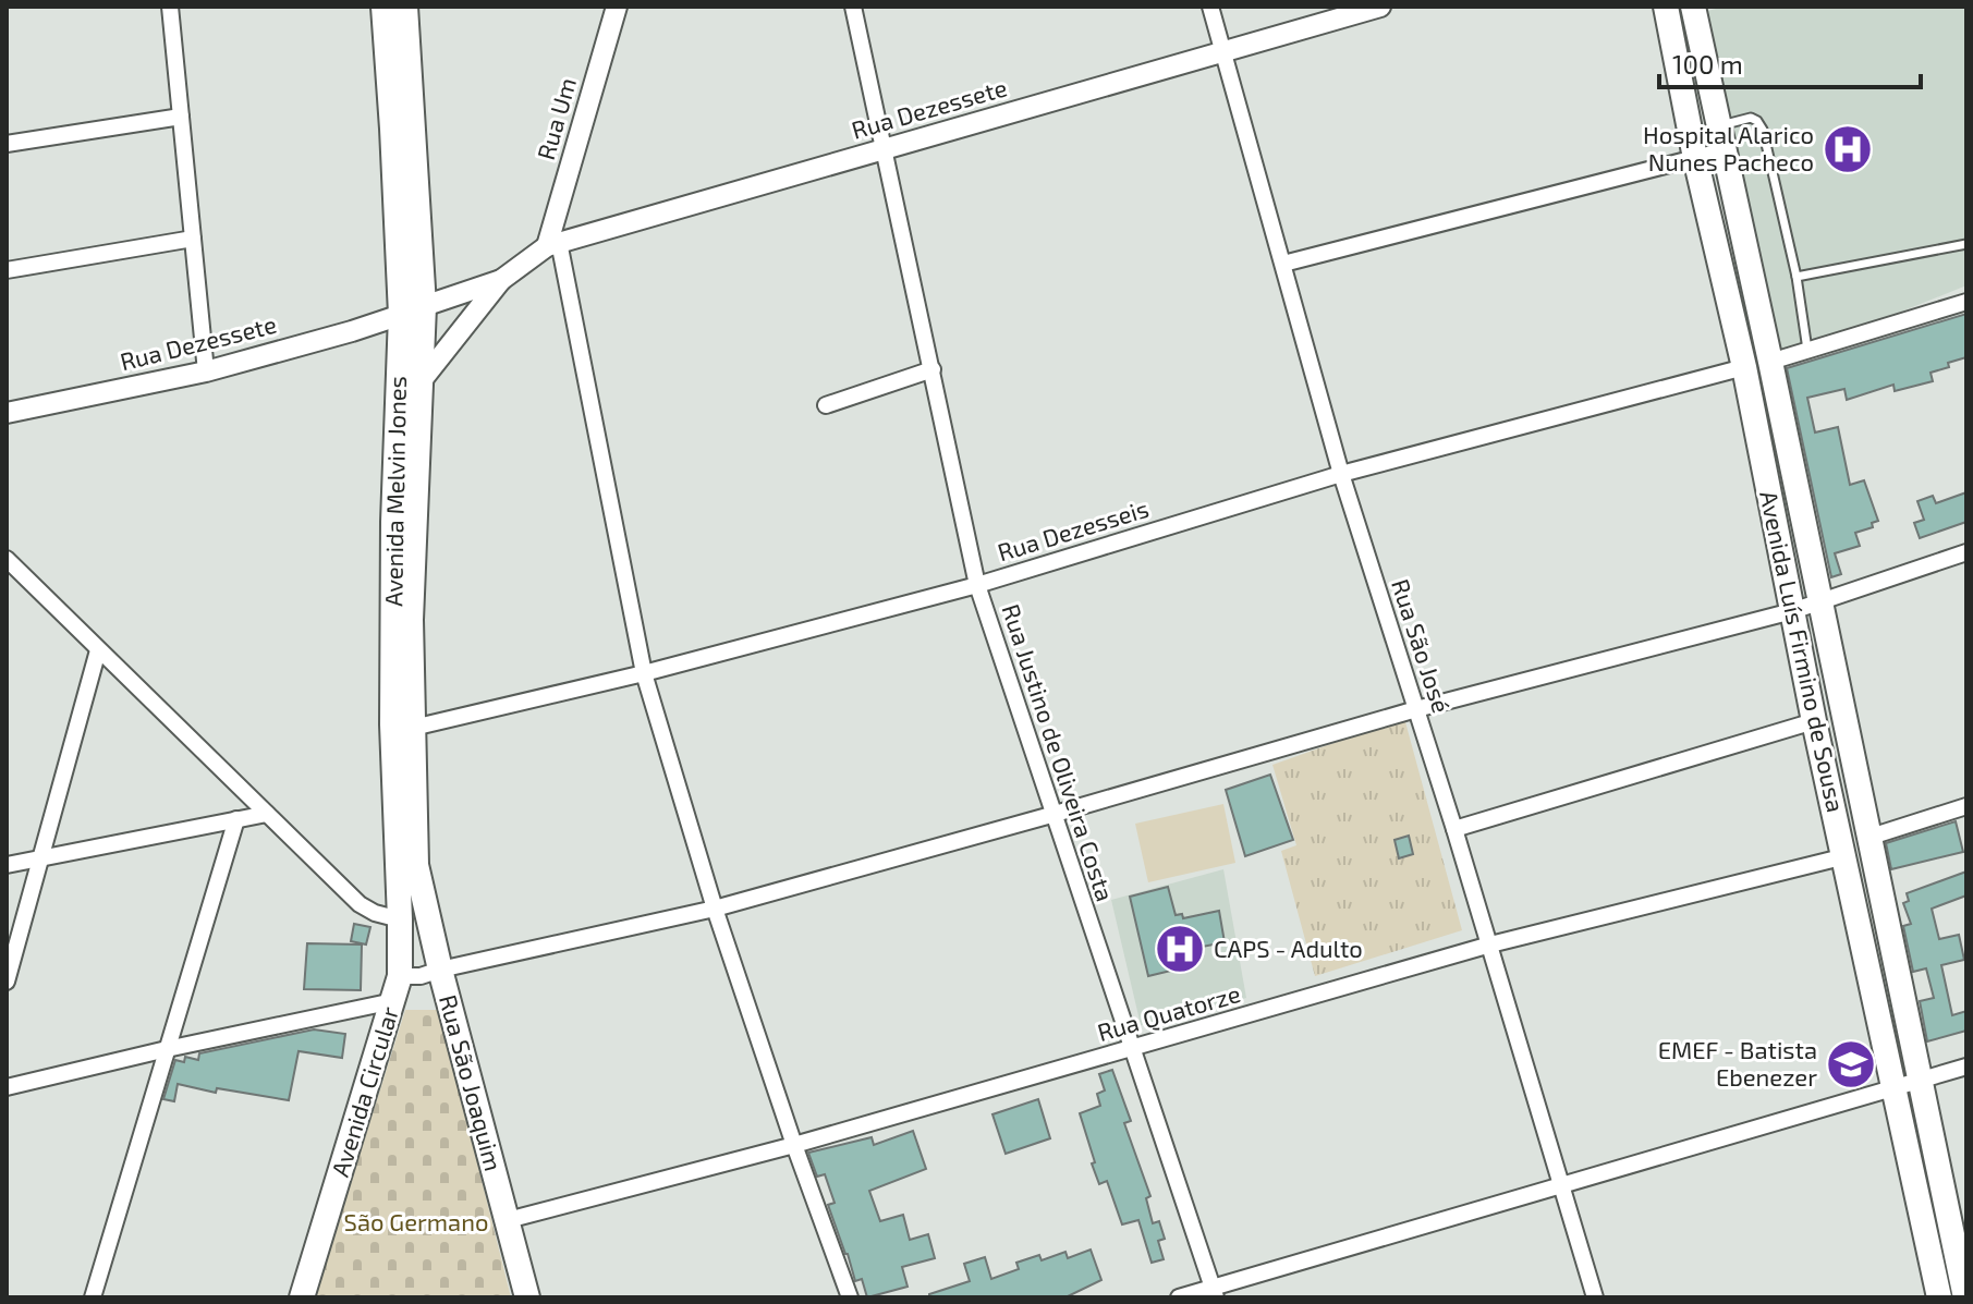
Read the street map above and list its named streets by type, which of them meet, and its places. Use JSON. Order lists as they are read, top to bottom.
{
  "streets": {
    "main road": [
      "Avenida Melvin Jones",
      "Avenida Luís Firmino de Sousa",
      "Rua São Joaquim",
      "Avenida Circular"
    ],
    "street": [
      "Rua Dezessete",
      "Rua Um",
      "Rua Dezesseis",
      "Rua São José",
      "Rua Justino de Oliveira Costa",
      "Rua Quatorze"
    ]
  },
  "crossings": [
    ["Rua Dezessete", "Rua Um"],
    ["Rua Dezessete", "Avenida Melvin Jones"],
    ["Rua Dezessete", "Rua São José"],
    ["Rua Dezessete", "Rua Justino de Oliveira Costa"],
    ["Avenida Melvin Jones", "Rua Dezesseis"],
    ["Avenida Melvin Jones", "Rua São Joaquim"],
    ["Avenida Melvin Jones", "Avenida Circular"],
    ["Rua Dezesseis", "Rua São José"],
    ["Rua Dezesseis", "Avenida Luís Firmino de Sousa"],
    ["Rua Dezesseis", "Rua Justino de Oliveira Costa"],
    ["Rua São José", "Rua Quatorze"],
    ["Rua São José", "Avenida Circular"],
    ["Avenida Luís Firmino de Sousa", "Rua Quatorze"],
    ["Avenida Luís Firmino de Sousa", "Avenida Circular"],
    ["Rua Justino de Oliveira Costa", "Rua Quatorze"],
    ["Rua Justino de Oliveira Costa", "Avenida Circular"],
    ["Rua Quatorze", "Rua São Joaquim"],
    ["Rua São Joaquim", "Avenida Circular"]
  ],
  "parks": ["São Germano"],
  "places": {
    "hospital": ["Hospital Alarico Nunes Pacheco", "CAPS - Adulto"],
    "school or university": ["EMEF - Batista Ebenezer"]
  },
  "scale_bar": "100 m"
}
